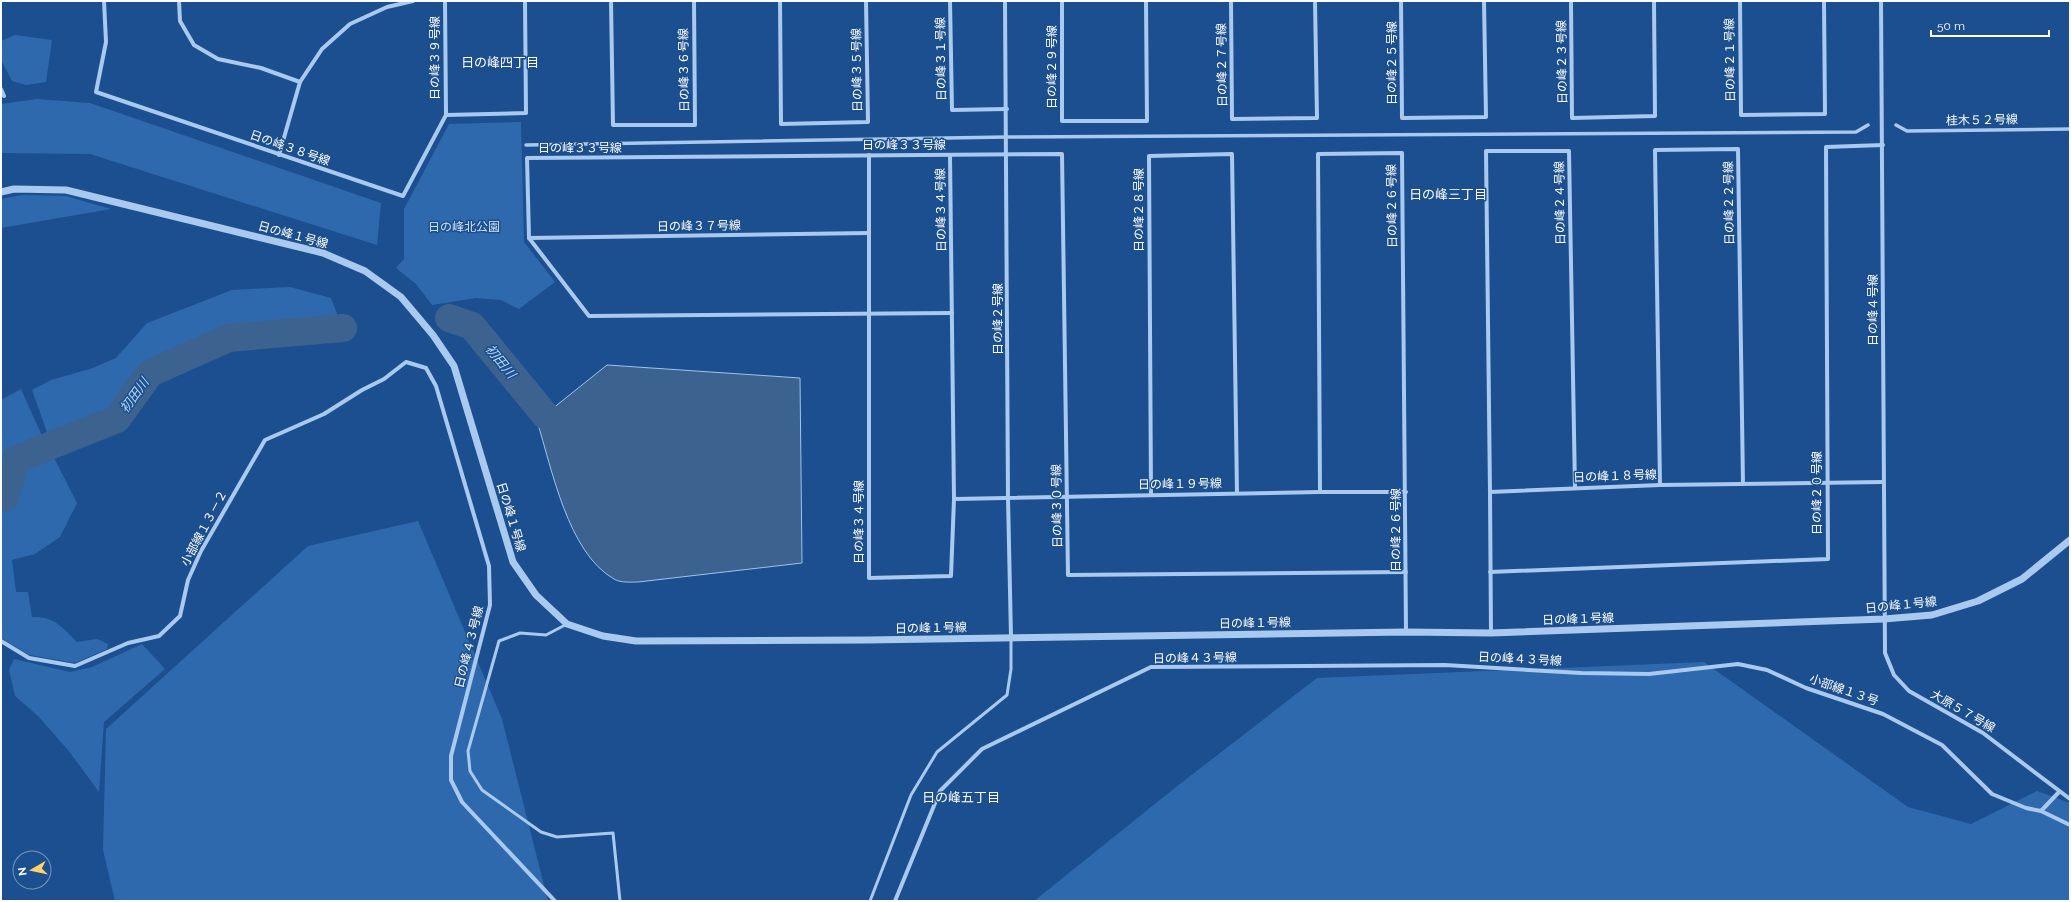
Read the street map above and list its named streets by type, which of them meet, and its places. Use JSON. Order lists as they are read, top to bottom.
{
  "streets": {
    "street": [
      "日の峰３９号線",
      "日の峰３１号線",
      "日の峰２１号線",
      "日の峰２３号線",
      "日の峰２５号線",
      "日の峰２７号線",
      "日の峰２９号線",
      "日の峰３６号線",
      "日の峰３５号線",
      "桂木５２号線",
      "日の峰３３号線",
      "日の峰３８号線",
      "日の峰２４号線",
      "日の峰２２号線",
      "日の峰２６号線",
      "日の峰３４号線",
      "日の峰２８号線",
      "日の峰３７号線",
      "日の峰１号線",
      "日の峰４号線",
      "日の峰２号線",
      "日の峰１８号線",
      "日の峰１９号線",
      "日の峰２０号線",
      "日の峰３０号線",
      "小部線１３－２",
      "日の峰４３号線",
      "小部線１３号",
      "大原５７号線"
    ]
  },
  "crossings": [
    ["日の峰３９号線", "日の峰３８号線"],
    ["日の峰３１号線", "日の峰２号線"],
    ["日の峰３３号線", "日の峰３４号線"],
    ["日の峰３３号線", "日の峰３７号線"],
    ["日の峰３３号線", "日の峰２号線"],
    ["日の峰３３号線", "日の峰３０号線"],
    ["日の峰２４号線", "日の峰１８号線"],
    ["日の峰２２号線", "日の峰１８号線"],
    ["日の峰２６号線", "日の峰１号線"],
    ["日の峰２６号線", "日の峰１９号線"],
    ["日の峰２６号線", "日の峰３０号線"],
    ["日の峰３４号線", "日の峰３７号線"],
    ["日の峰３４号線", "日の峰１９号線"],
    ["日の峰２８号線", "日の峰１９号線"],
    ["日の峰１号線", "日の峰４号線"],
    ["日の峰１号線", "日の峰２号線"],
    ["日の峰１号線", "大原５７号線"],
    ["日の峰４号線", "日の峰１８号線"],
    ["日の峰４号線", "日の峰２０号線"],
    ["日の峰４号線", "大原５７号線"],
    ["日の峰２号線", "日の峰１９号線"],
    ["日の峰２号線", "日の峰３０号線"],
    ["日の峰１８号線", "日の峰２０号線"],
    ["日の峰１９号線", "日の峰３０号線"],
    ["小部線１３－２", "日の峰４３号線"],
    ["日の峰４３号線", "小部線１３号"]
  ],
  "districts": ["日の峰四丁目", "日の峰三丁目", "日の峰五丁目"],
  "water": ["初田川"],
  "parks": ["日の峰北公園"],
  "scale_bar": "50 m",
  "north": "left"
}
